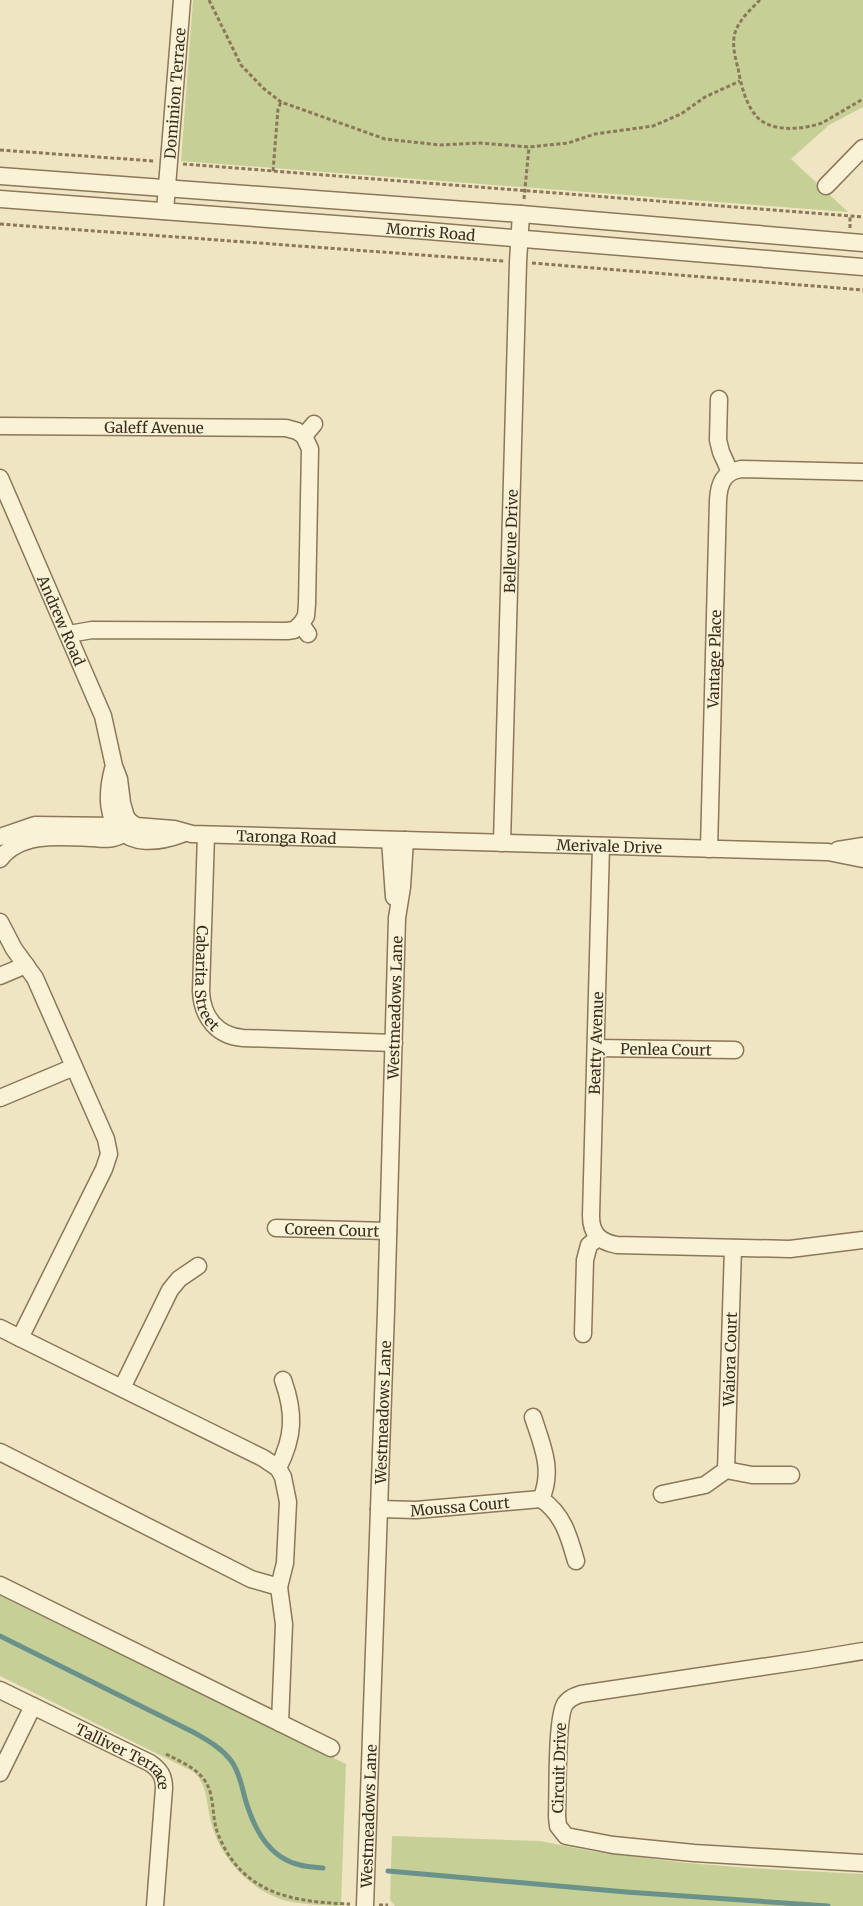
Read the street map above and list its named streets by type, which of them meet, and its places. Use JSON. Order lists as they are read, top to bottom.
{
  "streets": {
    "street": [
      "Dominion Terrace",
      "Morris Road",
      "Galeff Avenue",
      "Bellevue Drive",
      "Andrew Road",
      "Vantage Place",
      "Taronga Road",
      "Merivale Drive",
      "Cabarita Street",
      "Westmeadows Lane",
      "Beatty Avenue",
      "Penlea Court",
      "Coreen Court",
      "Waiora Court",
      "Moussa Court",
      "Talliver Terrace",
      "Circuit Drive"
    ]
  },
  "crossings": [
    ["Dominion Terrace", "Morris Road"],
    ["Morris Road", "Bellevue Drive"],
    ["Galeff Avenue", "Andrew Road"],
    ["Bellevue Drive", "Merivale Drive"],
    ["Andrew Road", "Taronga Road"],
    ["Vantage Place", "Merivale Drive"],
    ["Taronga Road", "Merivale Drive"],
    ["Taronga Road", "Cabarita Street"],
    ["Taronga Road", "Westmeadows Lane"],
    ["Merivale Drive", "Westmeadows Lane"],
    ["Merivale Drive", "Beatty Avenue"],
    ["Cabarita Street", "Westmeadows Lane"],
    ["Westmeadows Lane", "Coreen Court"],
    ["Westmeadows Lane", "Moussa Court"],
    ["Beatty Avenue", "Penlea Court"]
  ]
}
